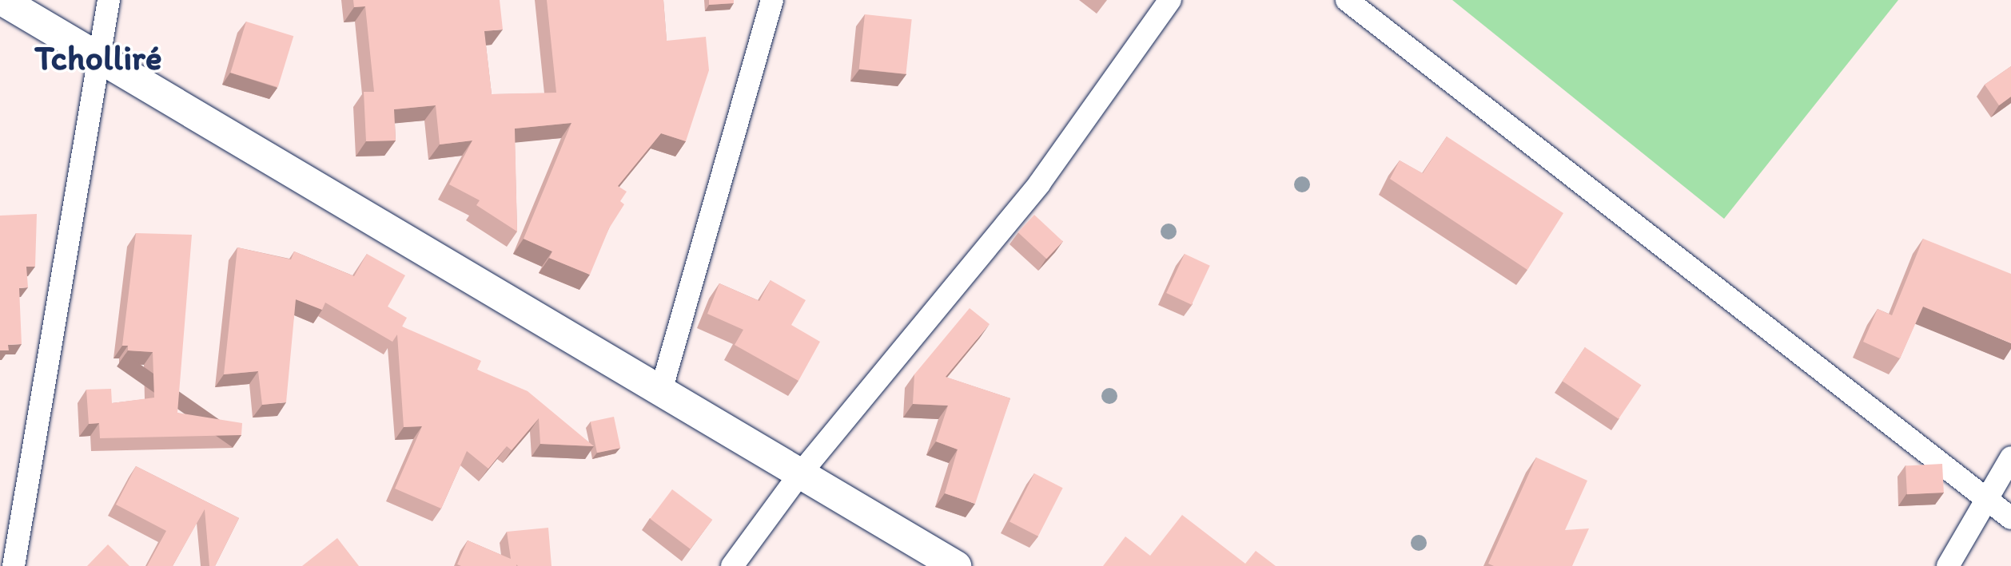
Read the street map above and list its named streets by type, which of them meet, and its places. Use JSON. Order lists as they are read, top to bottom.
{
  "districts": ["Tcholliré"]
}
